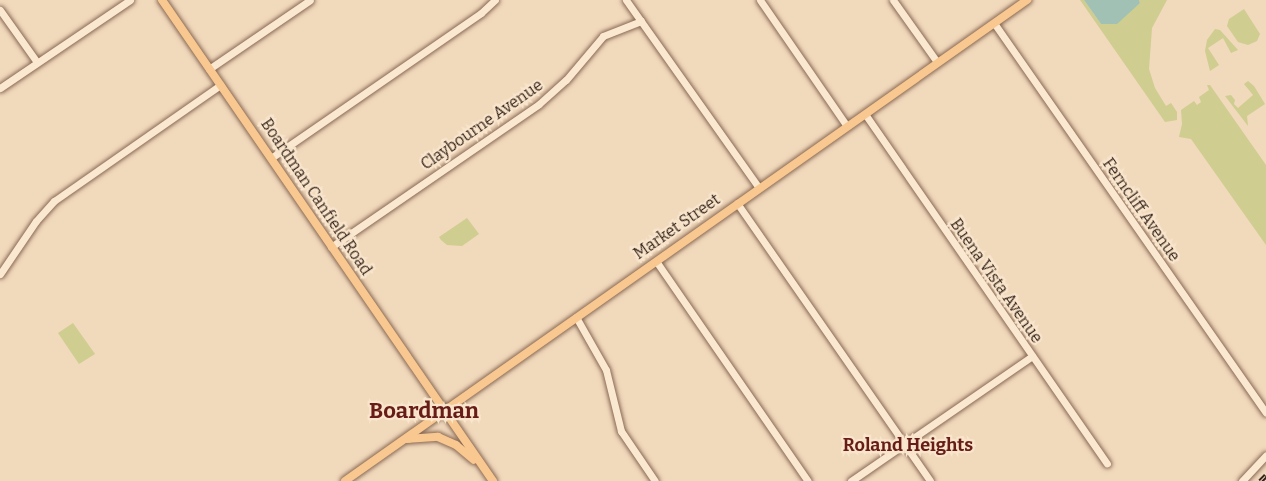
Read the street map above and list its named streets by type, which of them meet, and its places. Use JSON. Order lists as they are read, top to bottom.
{
  "streets": {
    "main road": ["Boardman Canfield Road", "Market Street"],
    "street": ["Claybourne Avenue", "Ferncliff Avenue", "Buena Vista Avenue"]
  },
  "crossings": [
    ["Claybourne Avenue", "Boardman Canfield Road"],
    ["Boardman Canfield Road", "Market Street"],
    ["Ferncliff Avenue", "Market Street"],
    ["Market Street", "Buena Vista Avenue"]
  ],
  "districts": ["Boardman", "Roland Heights"]
}
